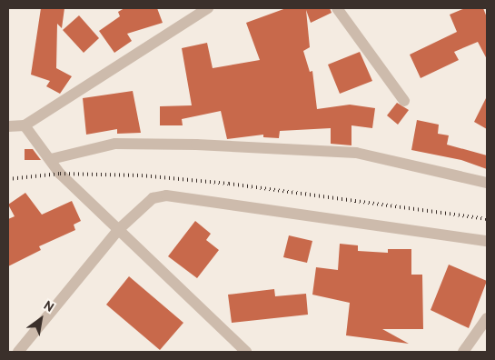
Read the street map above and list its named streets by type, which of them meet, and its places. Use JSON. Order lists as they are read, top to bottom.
{
  "north": "top right"
}
